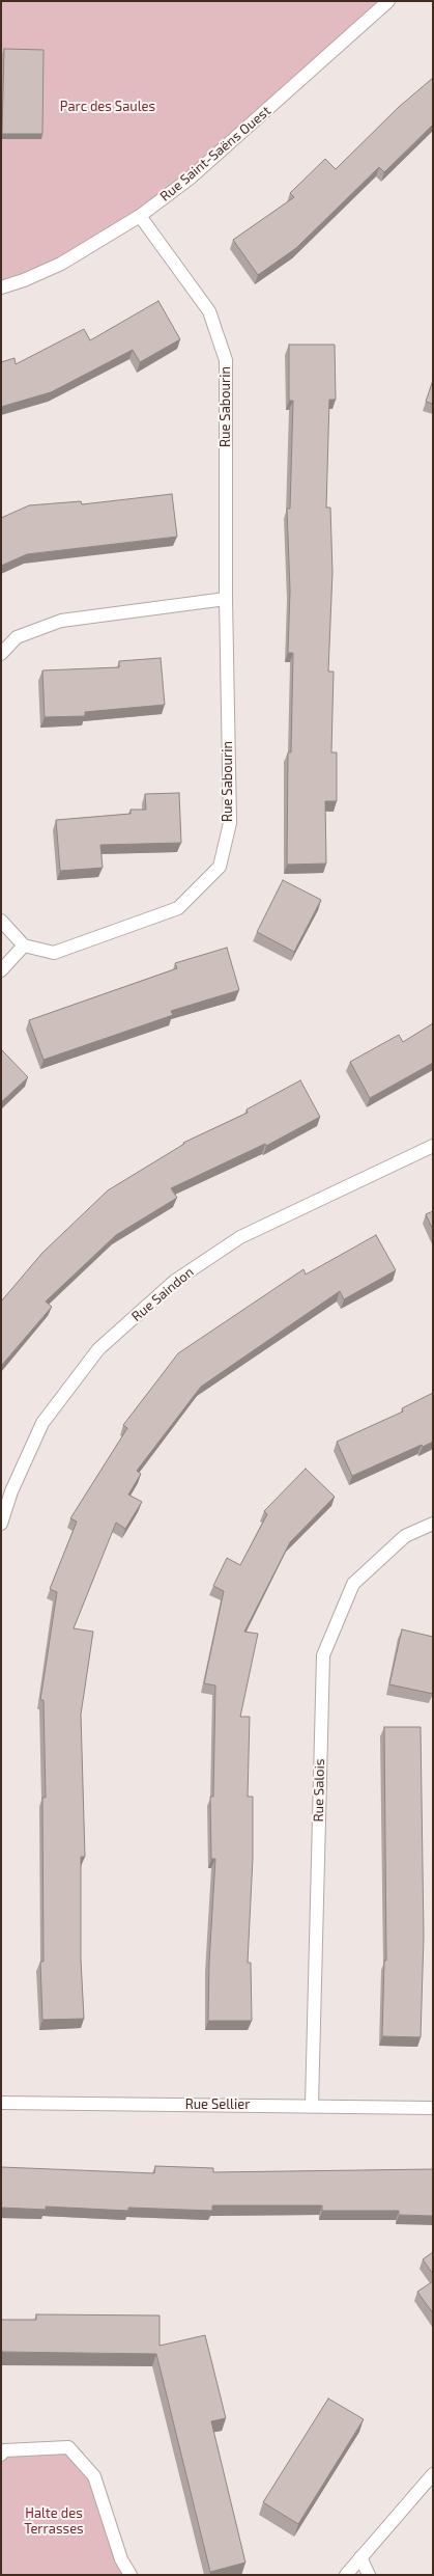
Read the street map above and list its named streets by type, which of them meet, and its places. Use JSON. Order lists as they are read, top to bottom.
{
  "streets": {
    "street": [
      "Rue Saint-Saëns Ouest",
      "Rue Sabourin",
      "Rue Saindon",
      "Rue Salois",
      "Rue Sellier"
    ]
  },
  "crossings": [
    ["Rue Saint-Saëns Ouest", "Rue Sabourin"],
    ["Rue Salois", "Rue Sellier"]
  ],
  "parks": ["Parc des Saules", "Halte des Terrasses"]
}
